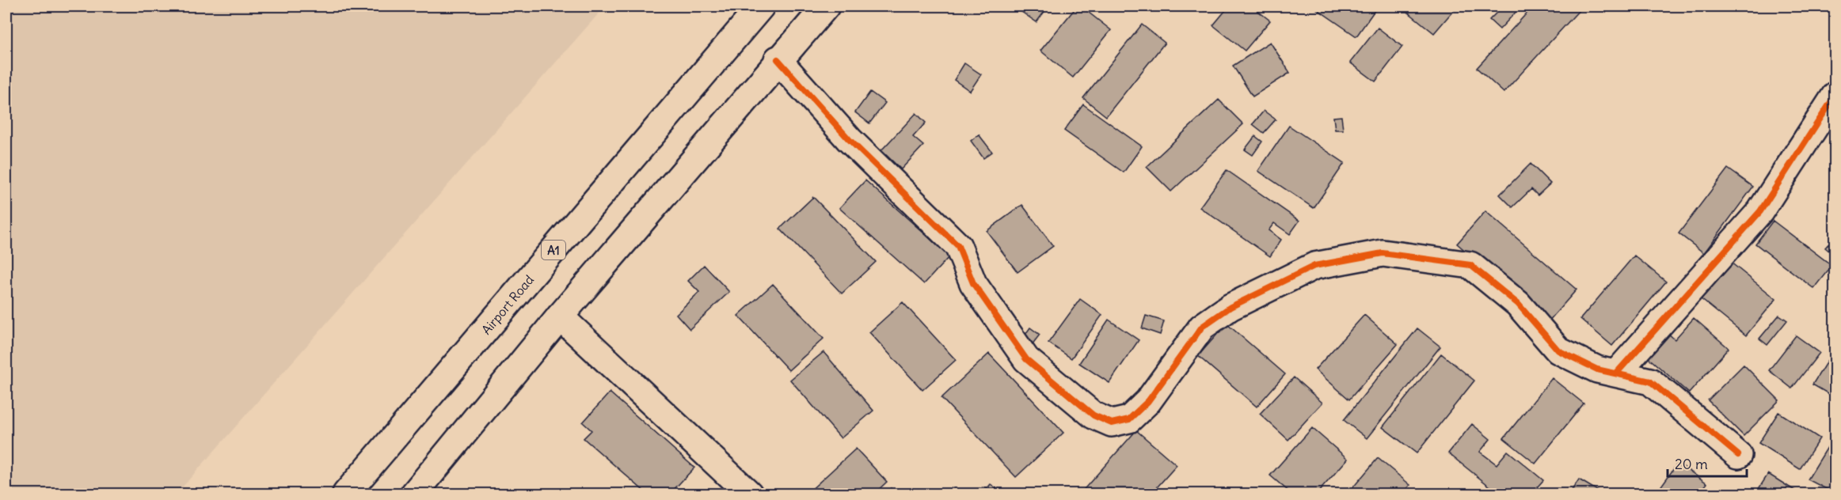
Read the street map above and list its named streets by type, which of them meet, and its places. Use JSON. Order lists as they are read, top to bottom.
{
  "streets": {
    "main road": ["A1", "Airport Road"]
  },
  "scale_bar": "20 m"
}
